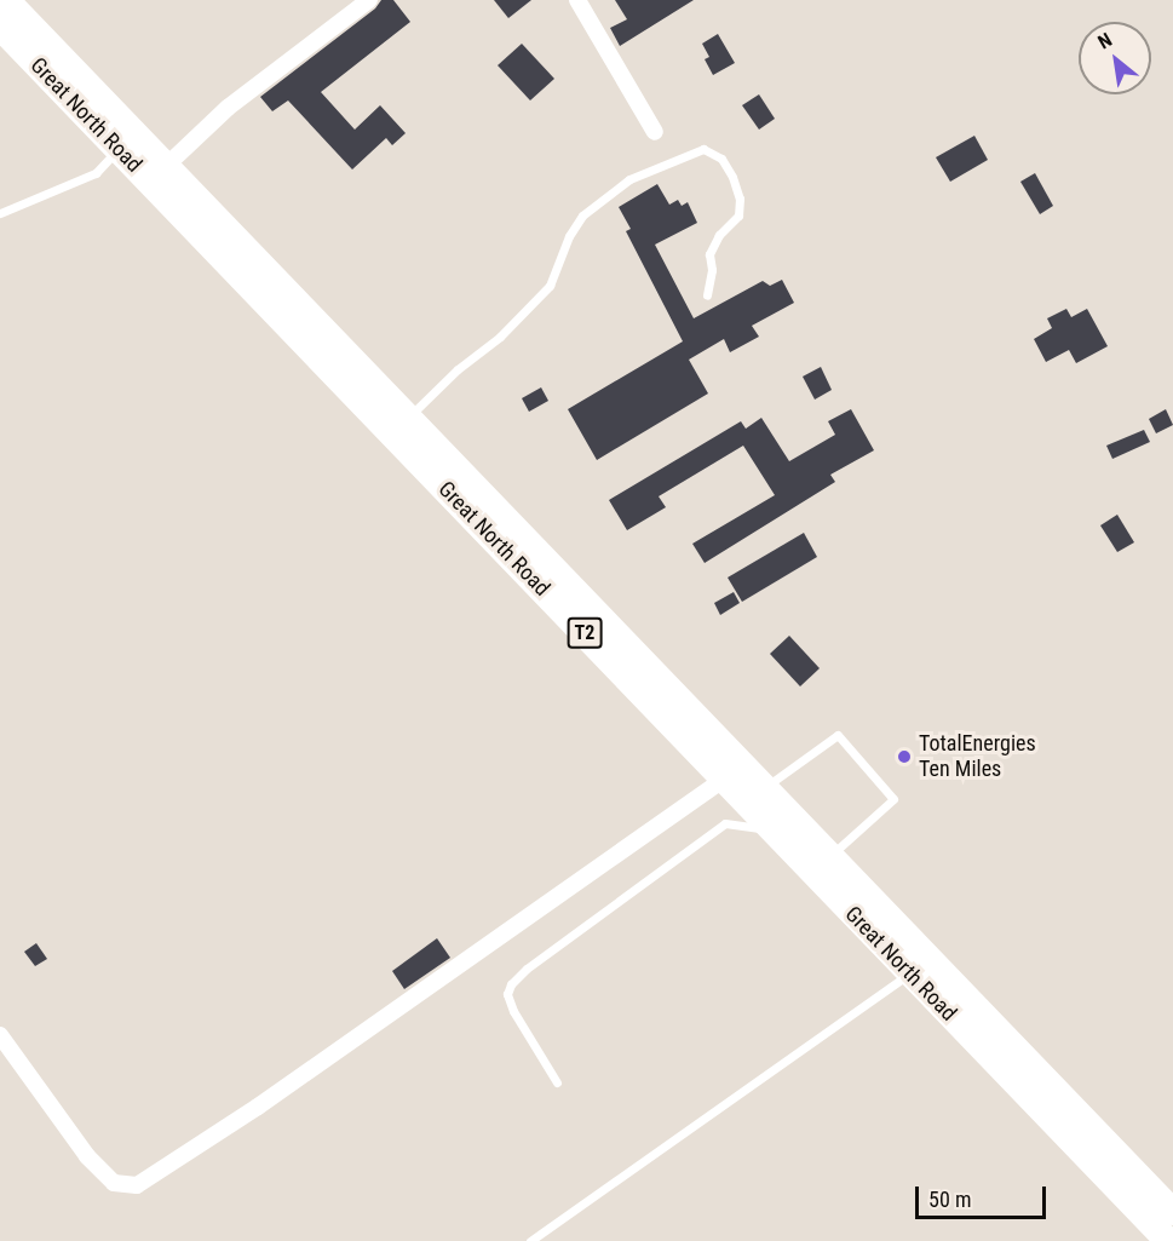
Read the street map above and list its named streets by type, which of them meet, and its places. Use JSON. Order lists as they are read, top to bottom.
{
  "streets": {
    "highway": ["Great North Road", "T2"]
  },
  "places": ["TotalEnergies Ten Miles"],
  "scale_bar": "50 m",
  "north": "top left"
}
